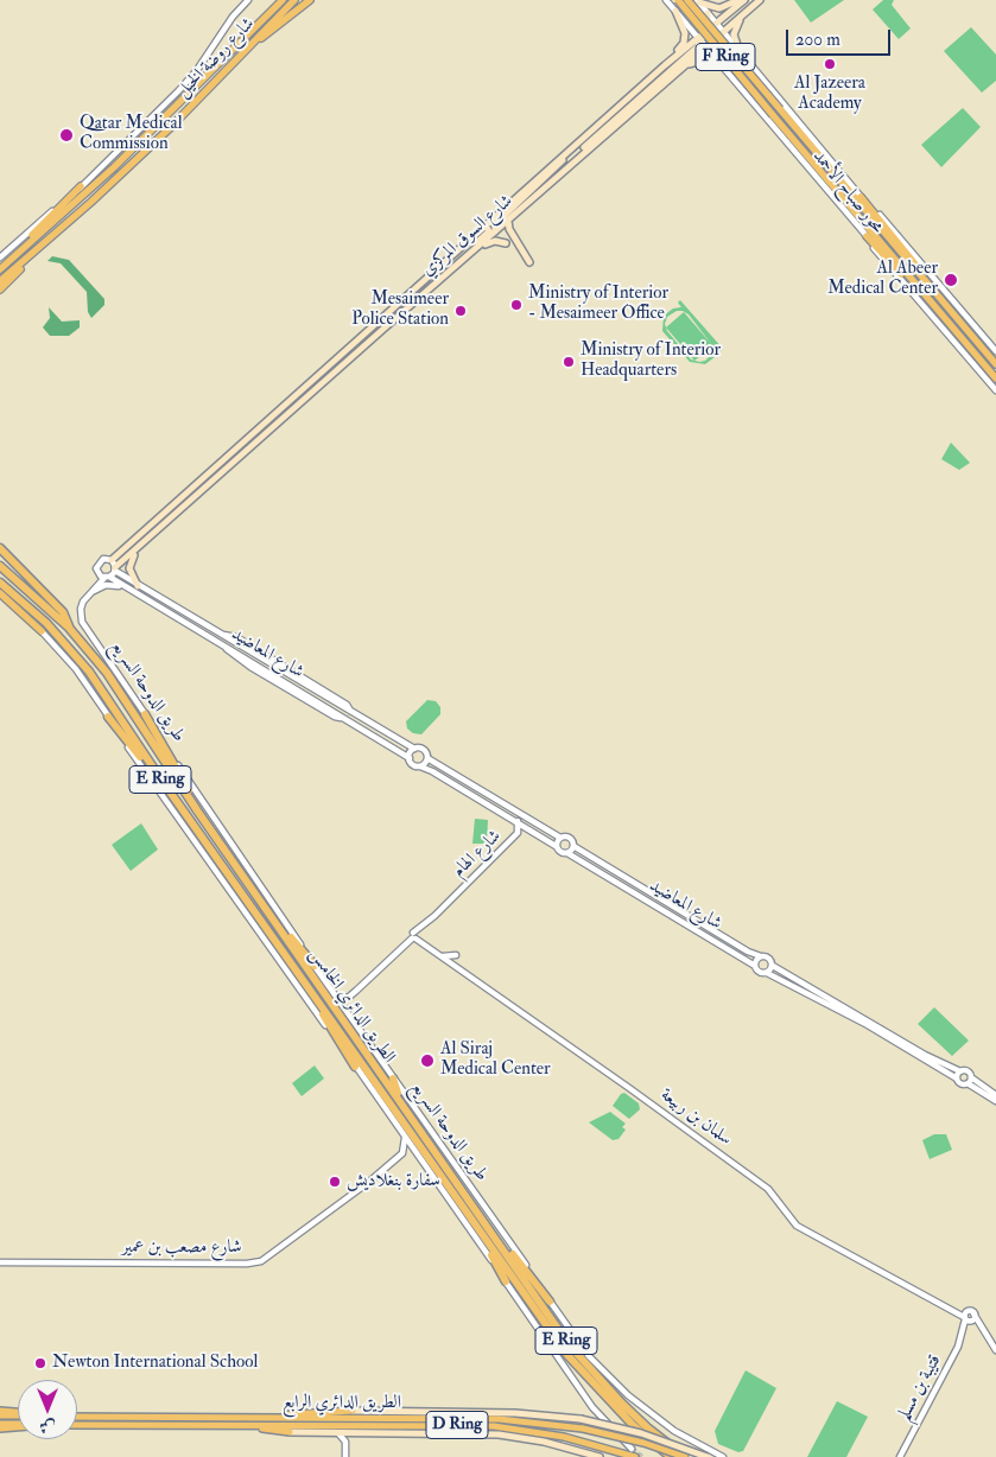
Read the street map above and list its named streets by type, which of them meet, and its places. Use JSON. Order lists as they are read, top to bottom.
{
  "streets": {
    "highway": [
      "F Ring",
      "شارع روضة الخيل",
      "محور صباح الأحمد",
      "E Ring",
      "الطريق الدائري الخامس"
    ],
    "main road": ["شارع السوق المركزي", "الطريق الدائري الرابع", "D Ring"],
    "street": [
      "شارع المعاضيد",
      "طريق الدوحة السريع",
      "شارع الهام",
      "سلمان بن ربيعة",
      "شارع مصعب بن عمير",
      "قتيبة بن مسلم"
    ]
  },
  "crossings": [
    ["شارع السوق المركزي", "شارع المعاضيد"],
    ["شارع الهام", "سلمان بن ربيعة"],
    ["الطريق الدائري الخامس", "الطريق الدائري الرابع"],
    ["سلمان بن ربيعة", "قتيبة بن مسلم"]
  ],
  "places": [
    "Al Jazeera Academy",
    "Qatar Medical Commission",
    "Al Abeer Medical Center",
    "Ministry of Interior - Mesaimeer Office",
    "Mesaimeer Police Station",
    "Ministry of Interior Headquarters",
    "Al Siraj Medical Center",
    "سفارة بنغلاديش",
    "Newton International School"
  ],
  "scale_bar": "200 m",
  "north": "bottom"
}
